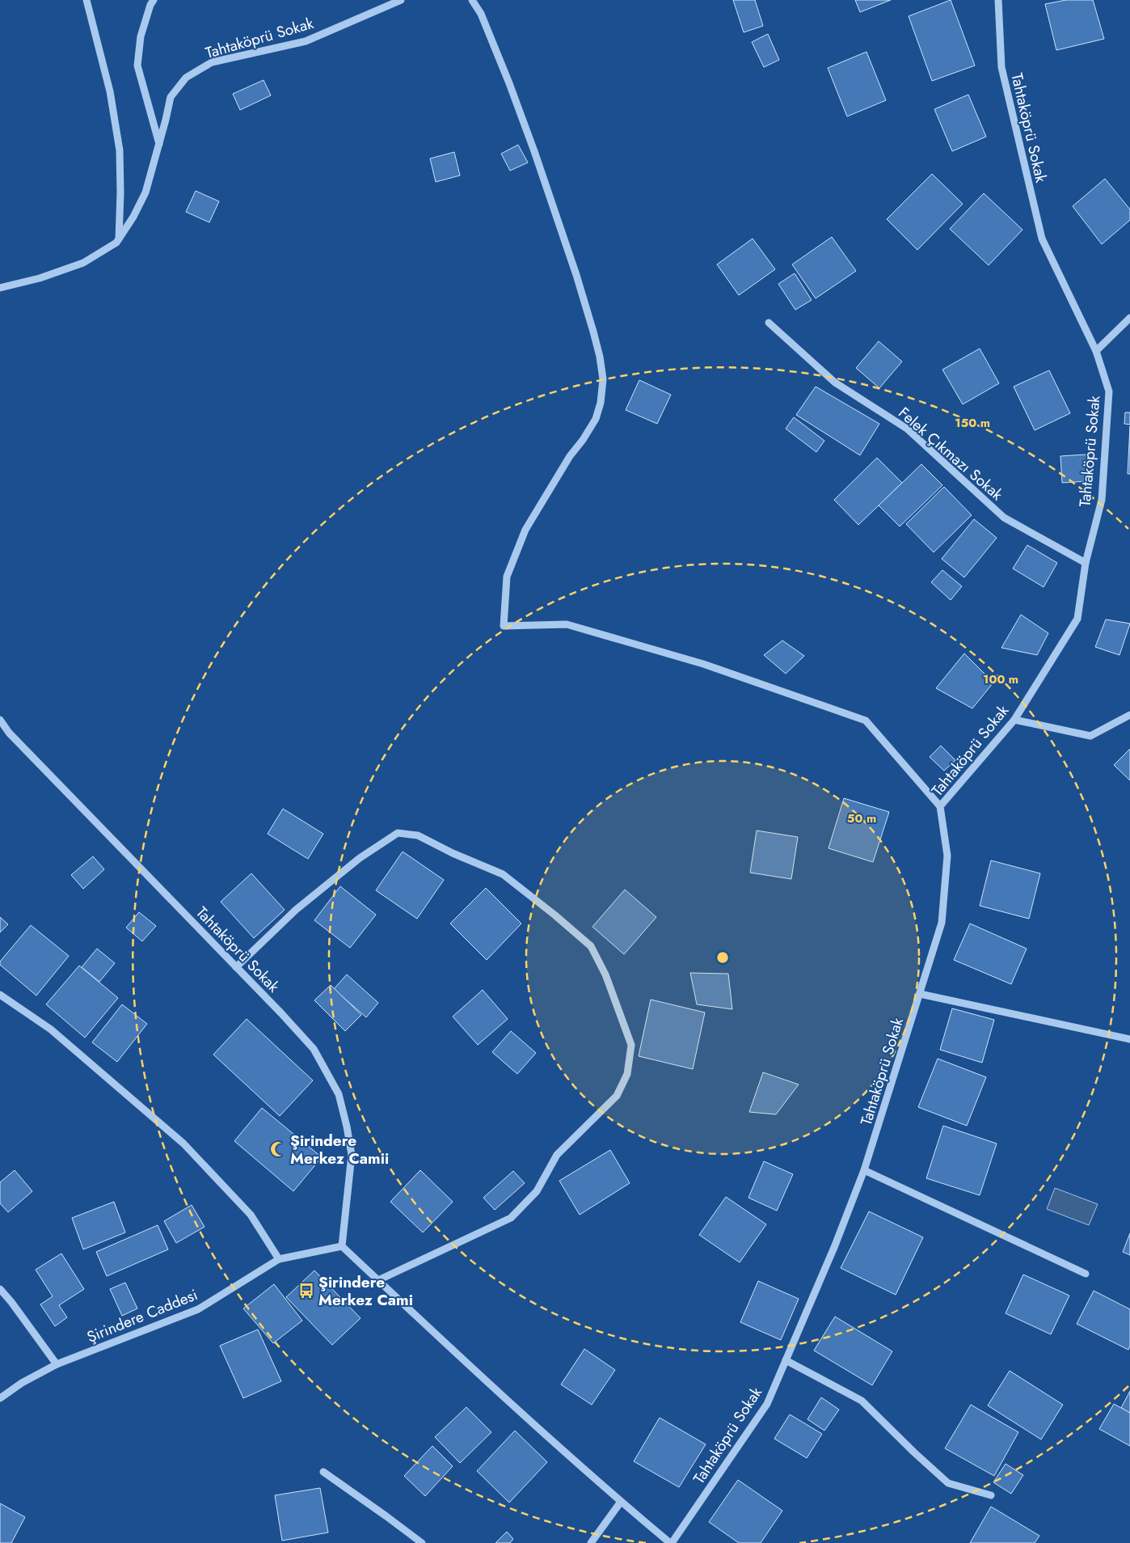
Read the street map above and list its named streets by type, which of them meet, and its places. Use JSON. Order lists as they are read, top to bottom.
{
  "streets": {
    "street": ["Tahtaköprü Sokak", "Felek Çıkmazı Sokak", "Şirindere Caddesi"]
  },
  "crossings": [
    ["Tahtaköprü Sokak", "Felek Çıkmazı Sokak"],
    ["Tahtaköprü Sokak", "Şirindere Caddesi"]
  ],
  "places": {
    "mosque": ["Şirindere Merkez Camii"],
    "bus stop": ["Şirindere Merkez Cami"]
  },
  "rings": ["150 m", "100 m", "50 m"]
}
